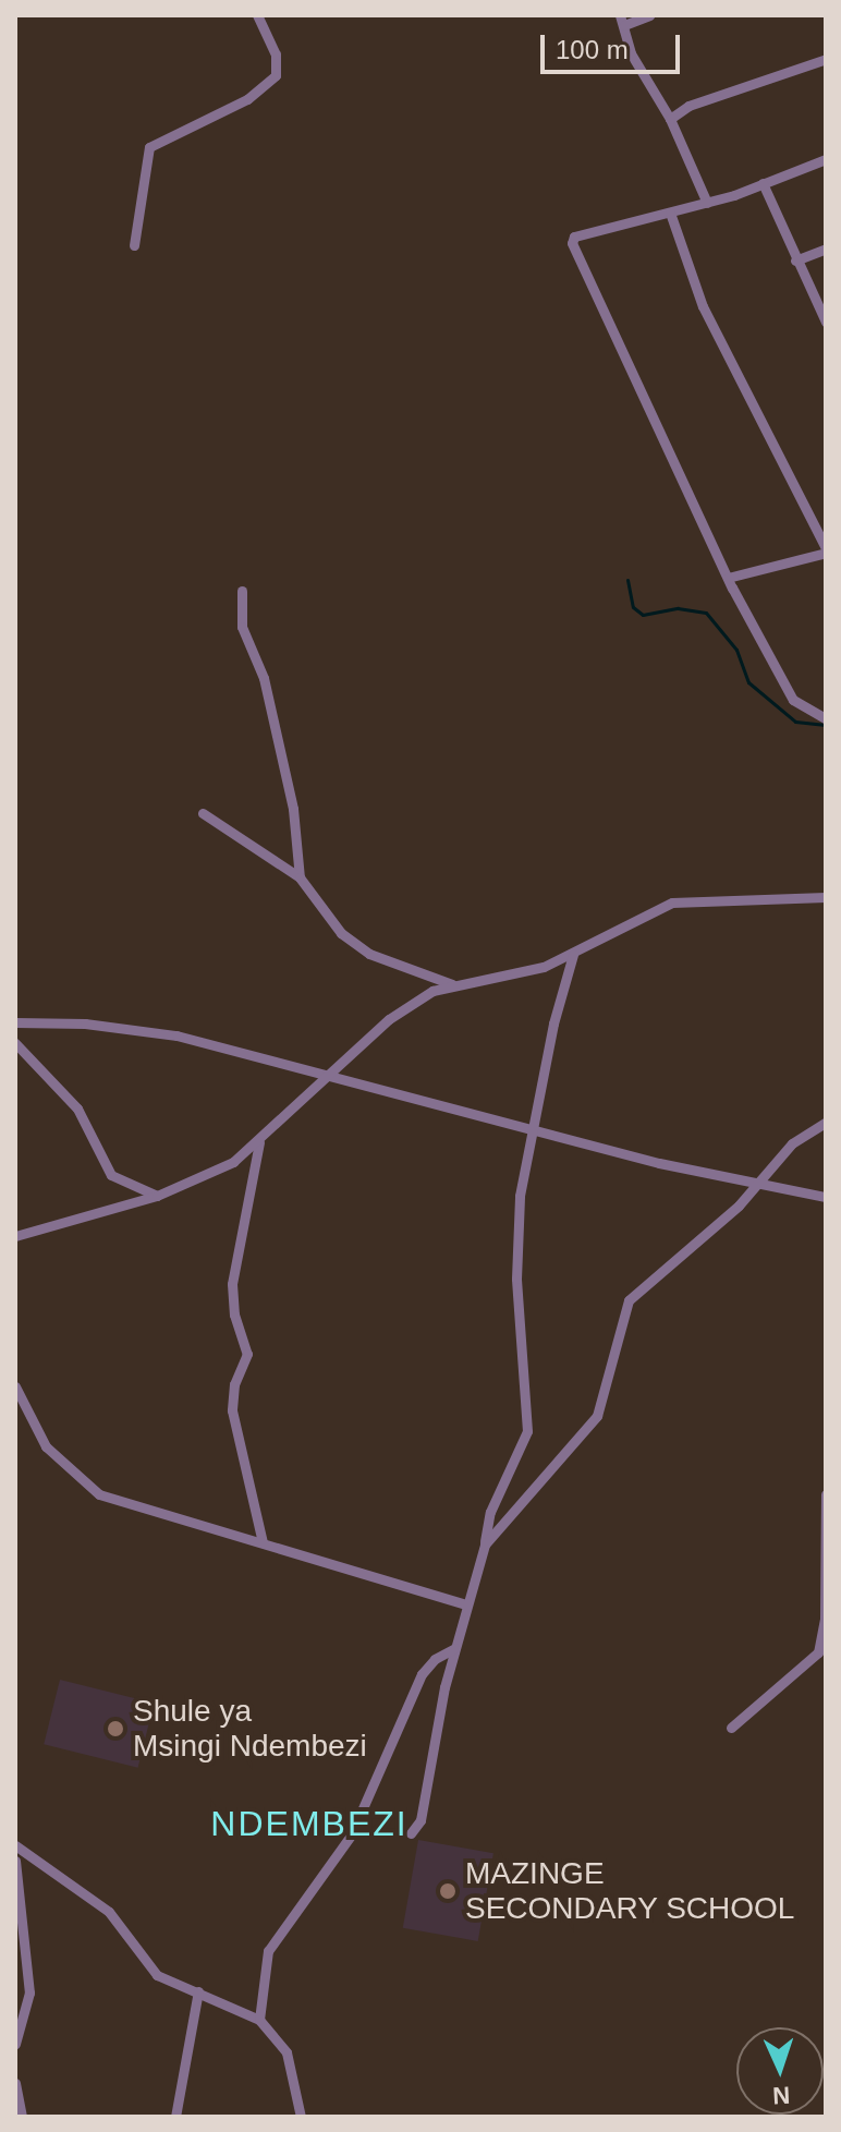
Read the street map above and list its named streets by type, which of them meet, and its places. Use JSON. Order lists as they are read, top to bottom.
{
  "districts": ["NDEMBEZI"],
  "places": ["Shule ya Msingi Ndembezi", "MAZINGE SECONDARY SCHOOL"],
  "scale_bar": "100 m",
  "north": "bottom"
}
